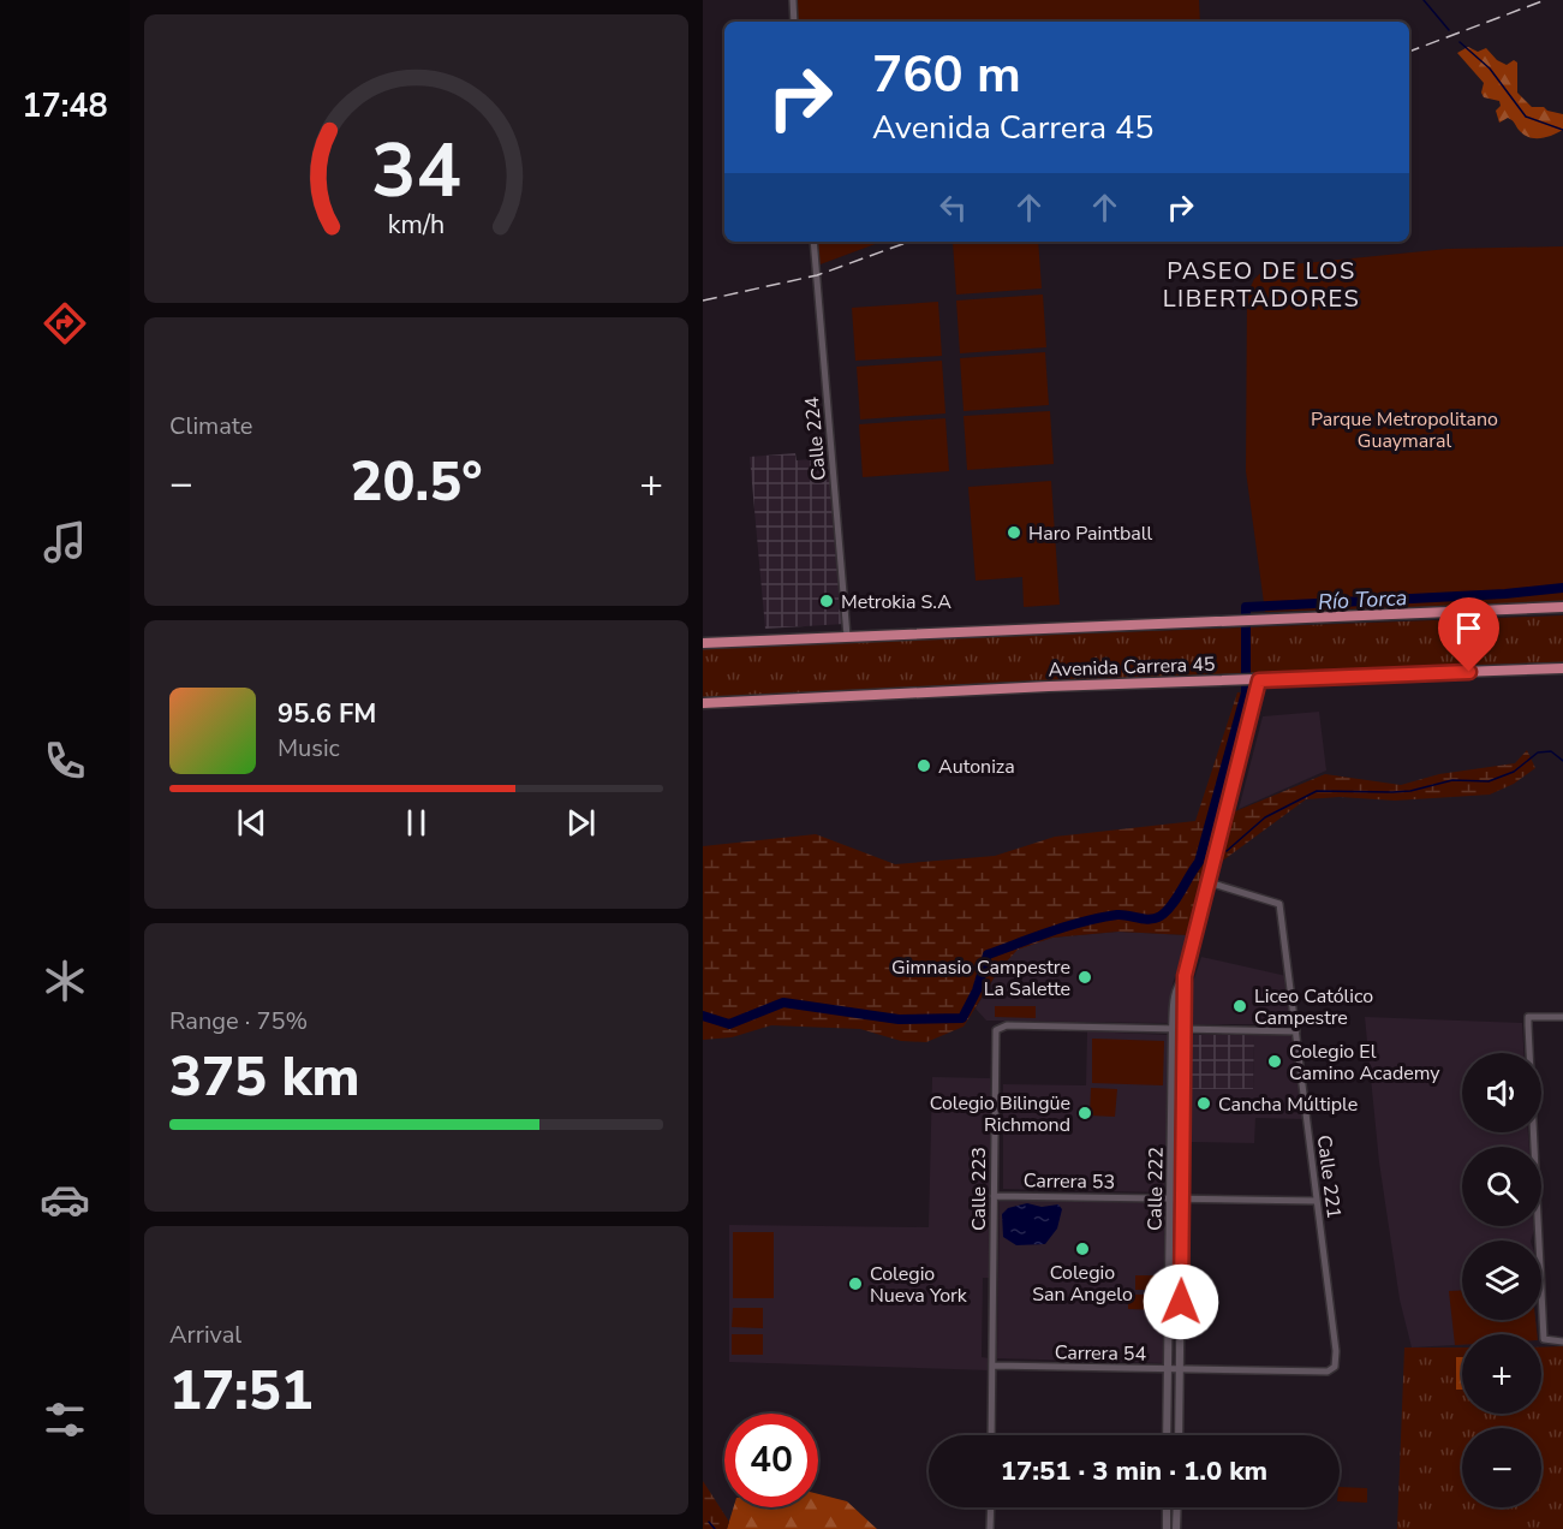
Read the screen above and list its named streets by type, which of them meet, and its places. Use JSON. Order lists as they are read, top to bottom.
{
  "streets": {
    "highway": ["Avenida Carrera 45"],
    "street": [
      "Calle 224",
      "Calle 221",
      "Carrera 53",
      "Calle 223",
      "Calle 222",
      "Carrera 54"
    ]
  },
  "crossings": [
    ["Calle 224", "Avenida Carrera 45"],
    ["Avenida Carrera 45", "Calle 222"],
    ["Calle 221", "Carrera 53"],
    ["Calle 221", "Calle 222"],
    ["Calle 221", "Carrera 54"],
    ["Carrera 53", "Calle 223"],
    ["Carrera 53", "Calle 222"],
    ["Calle 223", "Calle 222"],
    ["Calle 223", "Carrera 54"],
    ["Calle 222", "Carrera 54"]
  ],
  "districts": ["PASEO DE LOS LIBERTADORES"],
  "water": ["Río Torca"],
  "parks": ["Parque Metropolitano Guaymaral"],
  "places": [
    "Haro Paintball",
    "Metrokia S.A",
    "Autoniza",
    "Gimnasio Campestre La Salette",
    "Liceo Católico Campestre",
    "Colegio El Camino Academy",
    "Cancha Múltiple",
    "Colegio Bilingüe Richmond",
    "Colegio San Angelo",
    "Colegio Nueva York"
  ],
  "page": {
    "tabs": "17:48",
    "turn": ["760 m", "Avenida Carrera 45"],
    "tile": [
      "Climate",
      ["Range · 75%", "375 km"],
      ["Arrival", "17:51"]
    ],
    "heat": ["−", "20.5°", "+"],
    "song": ["95.6 FM", "Music"],
    "map_buttons": ["+", "−"],
    "limit": "40",
    "trip": "17:51 · 3 min · 1.0 km",
    "gauge": ["34", "km/h"]
  }
}
